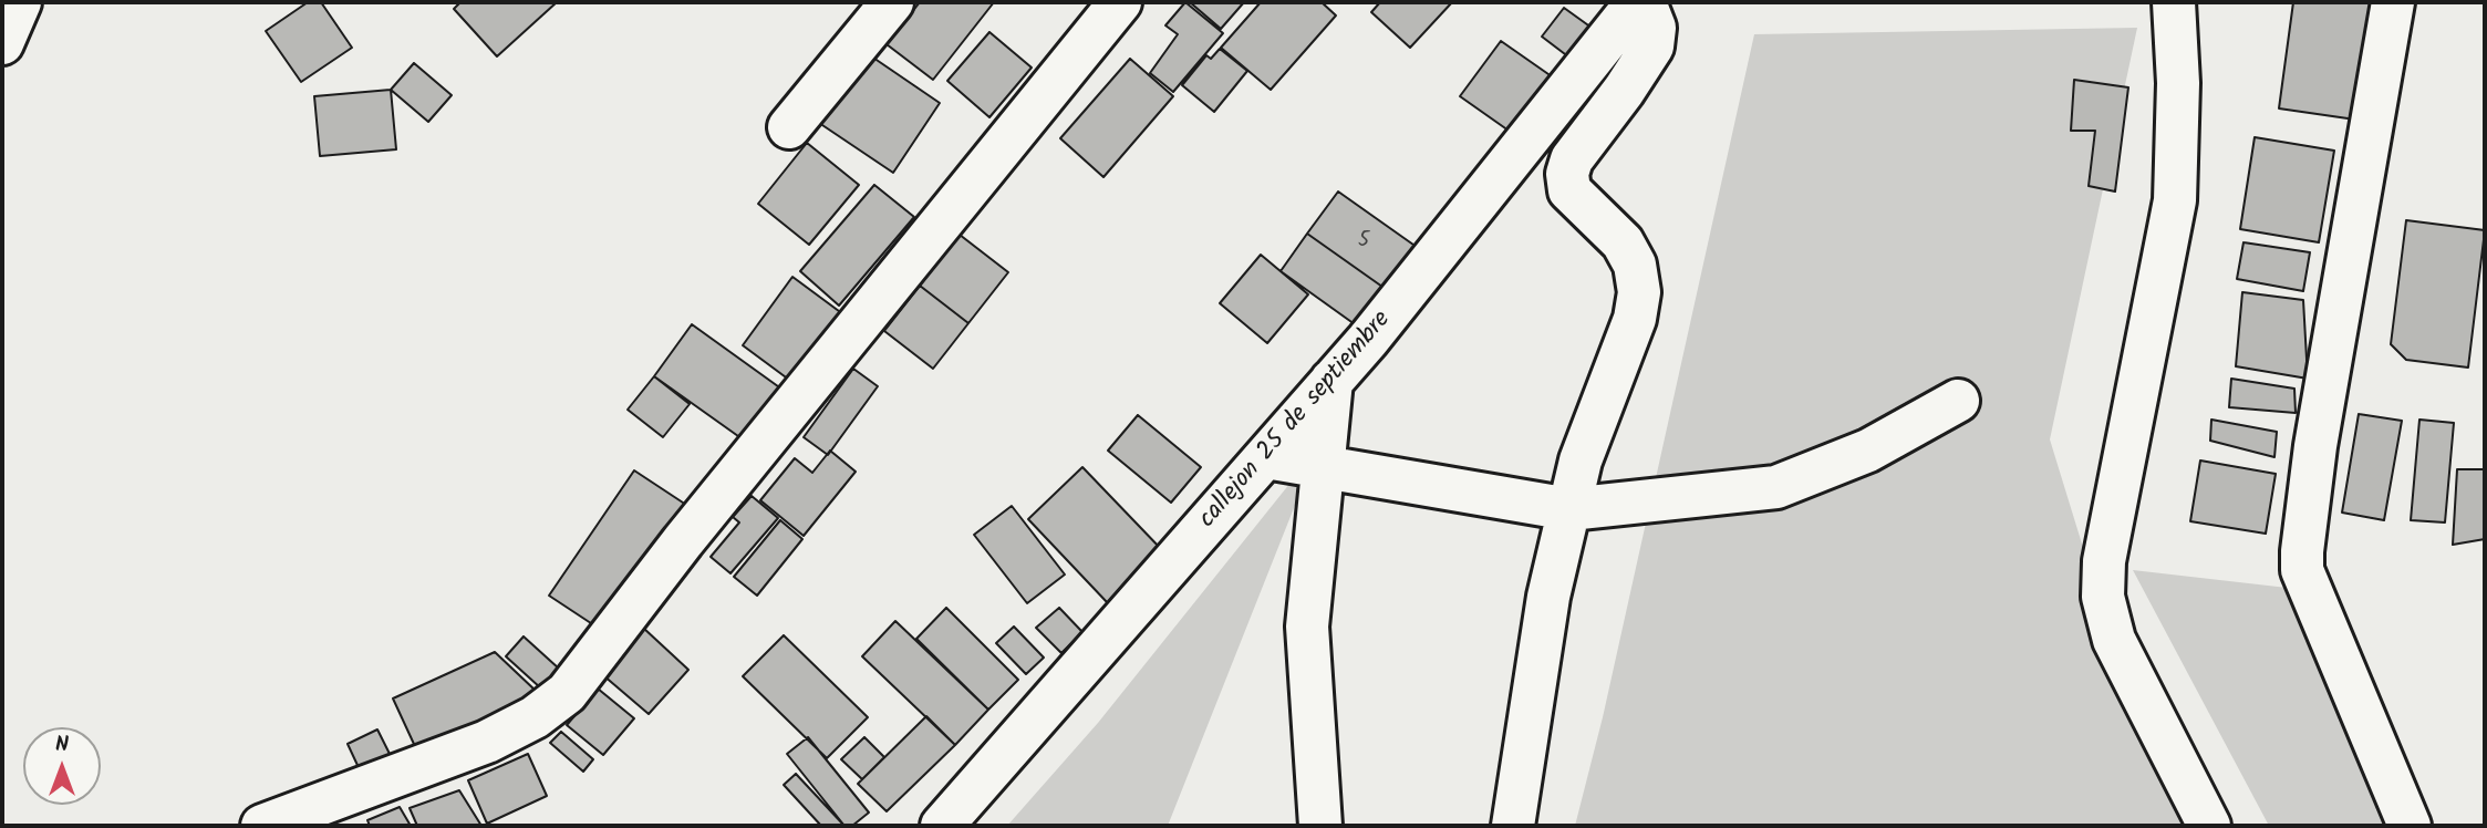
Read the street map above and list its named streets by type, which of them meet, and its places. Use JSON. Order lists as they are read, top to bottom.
{
  "streets": {
    "street": ["callejon 25 de septiembre"]
  },
  "house_numbers": ["5"],
  "north": "top"
}
